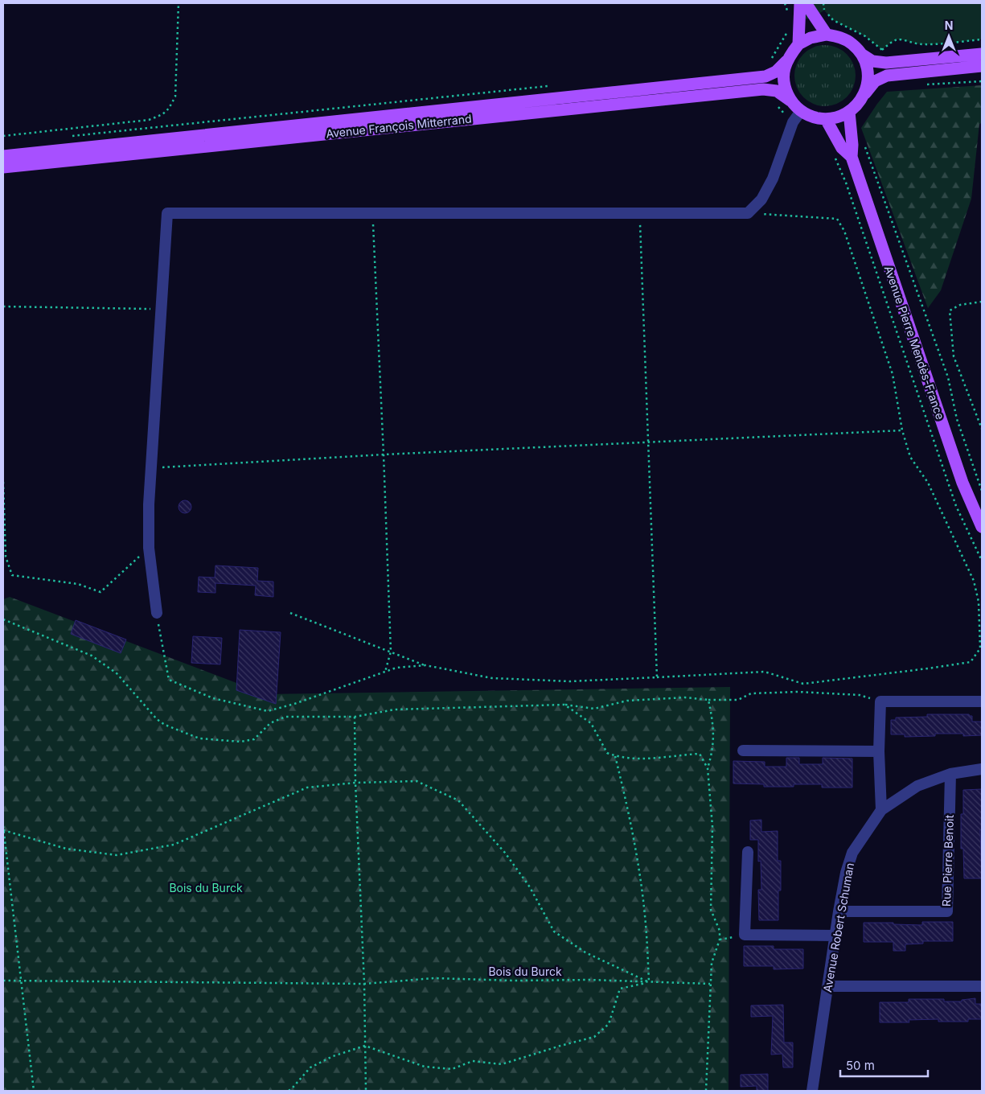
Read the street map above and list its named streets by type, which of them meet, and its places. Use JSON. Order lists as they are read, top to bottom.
{
  "streets": {
    "main road": ["Avenue François Mitterrand", "Avenue Pierre Mendès-France"],
    "street": ["Rue Pierre Benoit", "Avenue Robert Schuman"],
    "path": ["Bois du Burck"]
  },
  "crossings": [
    ["Rue Pierre Benoit", "Avenue Robert Schuman"]
  ],
  "parks": ["Bois du Burck"],
  "scale_bar": "50 m",
  "north": "top"
}
